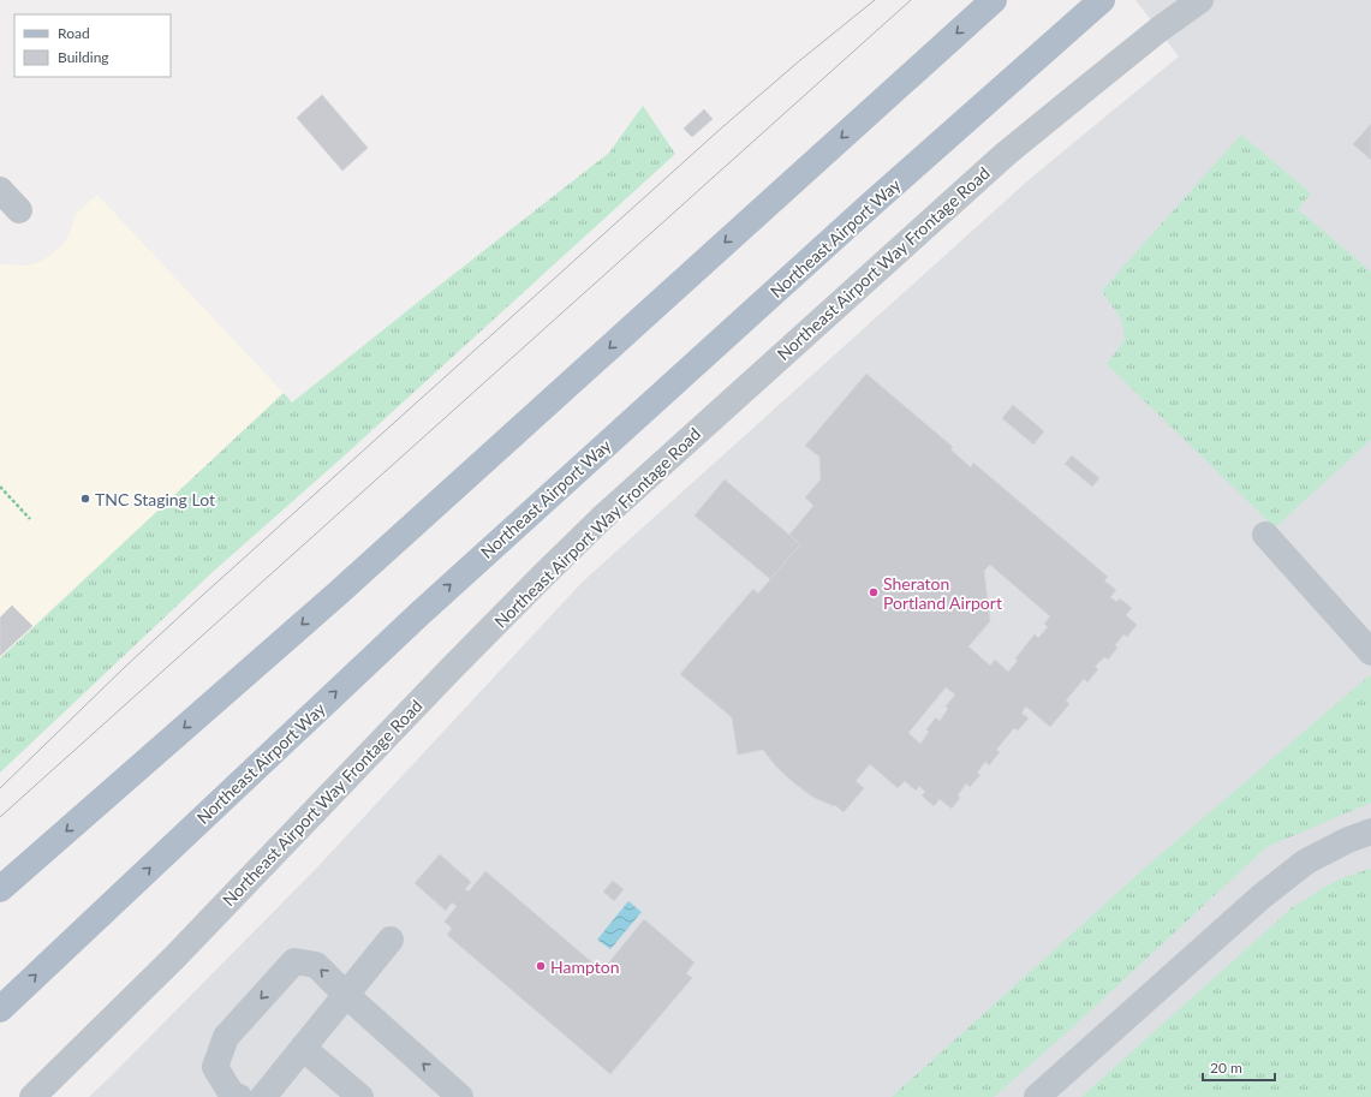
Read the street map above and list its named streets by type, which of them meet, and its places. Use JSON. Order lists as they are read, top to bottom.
{
  "streets": {
    "main road": ["Northeast Airport Way"],
    "street": ["Northeast Airport Way Frontage Road"]
  },
  "places": ["TNC Staging Lot", "Sheraton Portland Airport", "Hampton"],
  "legend": ["Road", "Building"],
  "scale_bar": "20 m"
}
